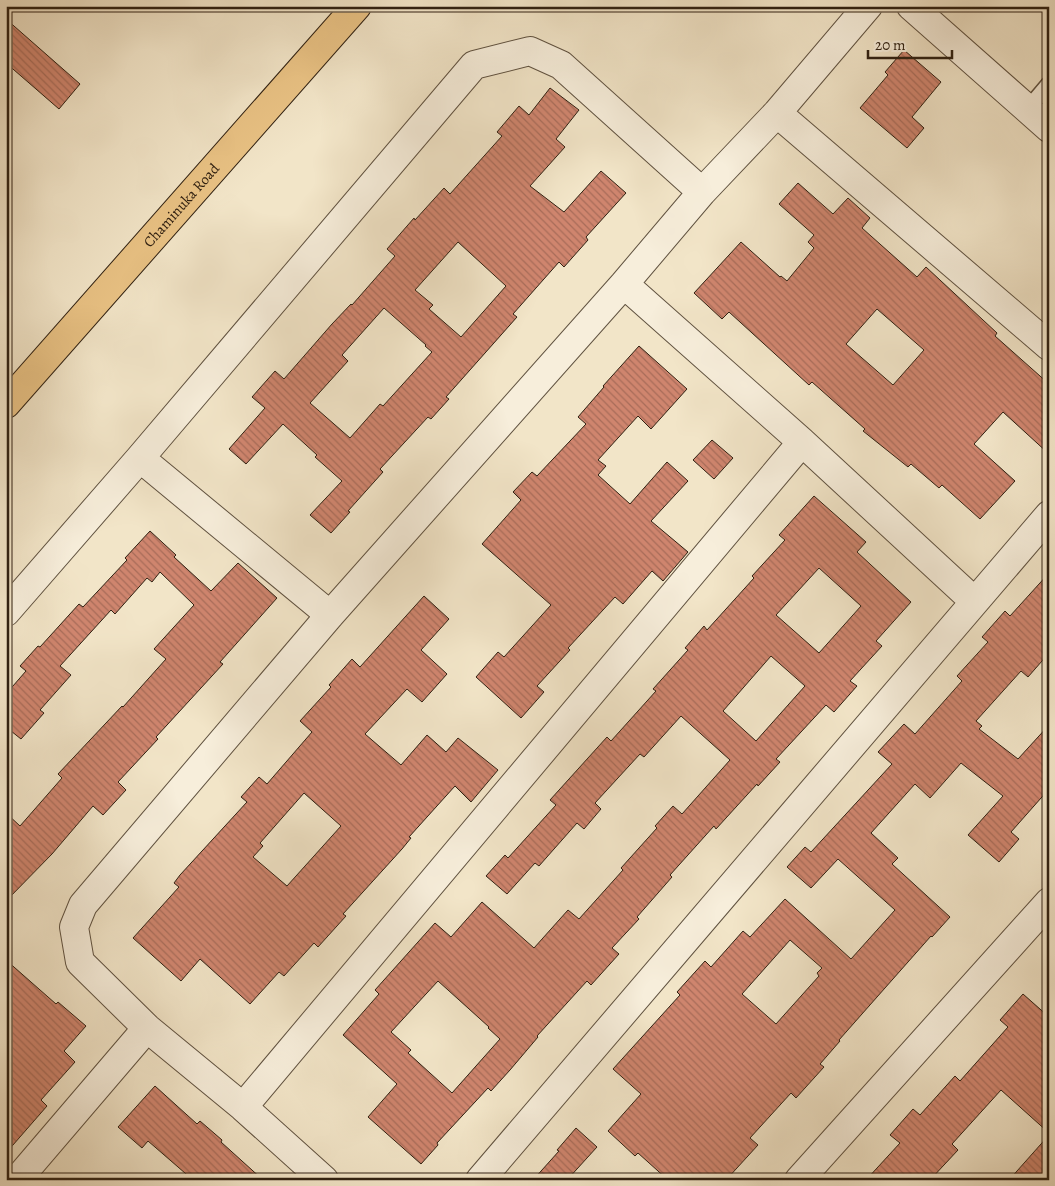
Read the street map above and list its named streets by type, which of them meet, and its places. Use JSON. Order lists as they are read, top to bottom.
{
  "streets": {
    "main road": ["Chaminuka Road"]
  },
  "scale_bar": "20 m"
}
